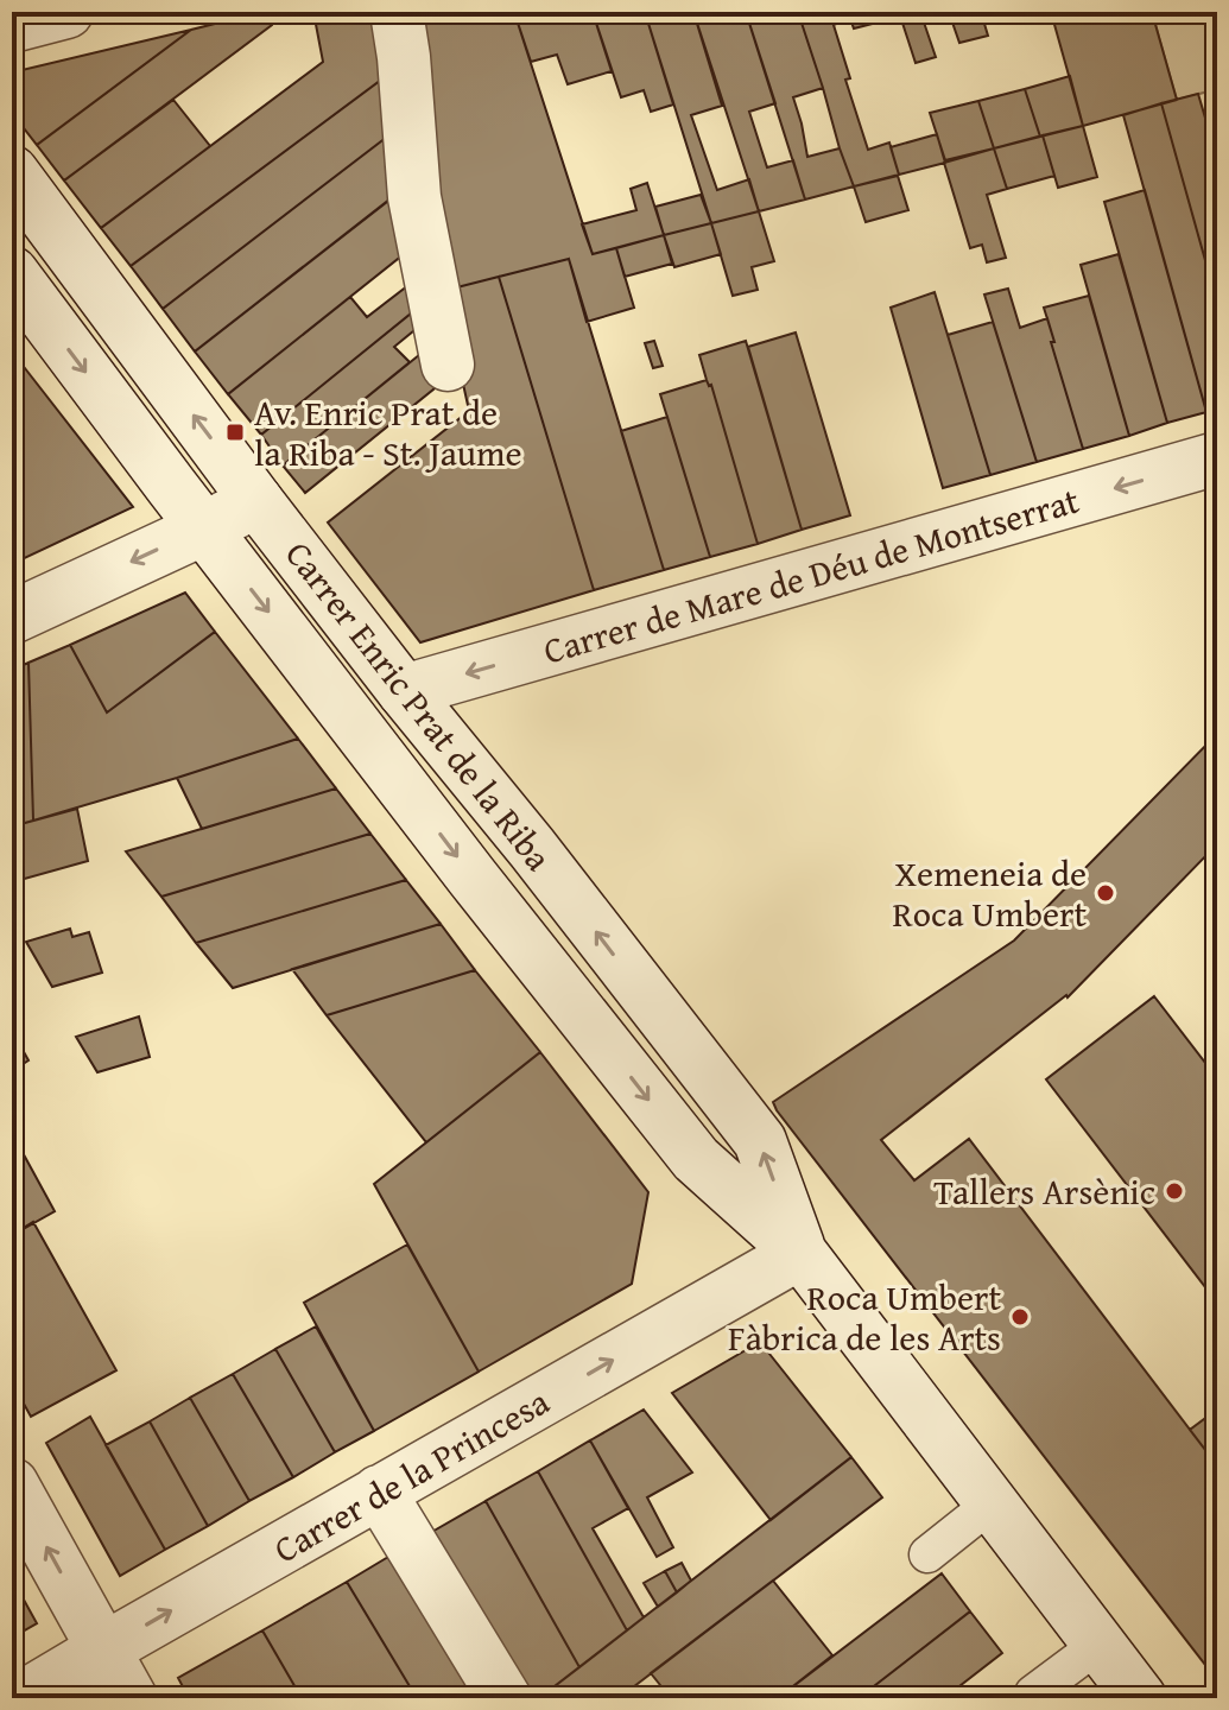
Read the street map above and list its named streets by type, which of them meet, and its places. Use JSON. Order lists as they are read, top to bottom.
{
  "streets": {
    "street": ["Carrer de Mare de Déu de Montserrat", "Carrer Enric Prat de la Riba", "Carrer de la Princesa"]
  },
  "crossings": [
    ["Carrer de Mare de Déu de Montserrat", "Carrer Enric Prat de la Riba"],
    ["Carrer Enric Prat de la Riba", "Carrer de la Princesa"]
  ],
  "one_way": ["Carrer de Mare de Déu de Montserrat", "Carrer de la Princesa"],
  "places": {
    "transit": ["Av. Enric Prat de la Riba - St. Jaume"],
    "other": ["Xemeneia de Roca Umbert", "Tallers Arsènic", "Roca Umbert Fàbrica de les Arts"]
  }
}
